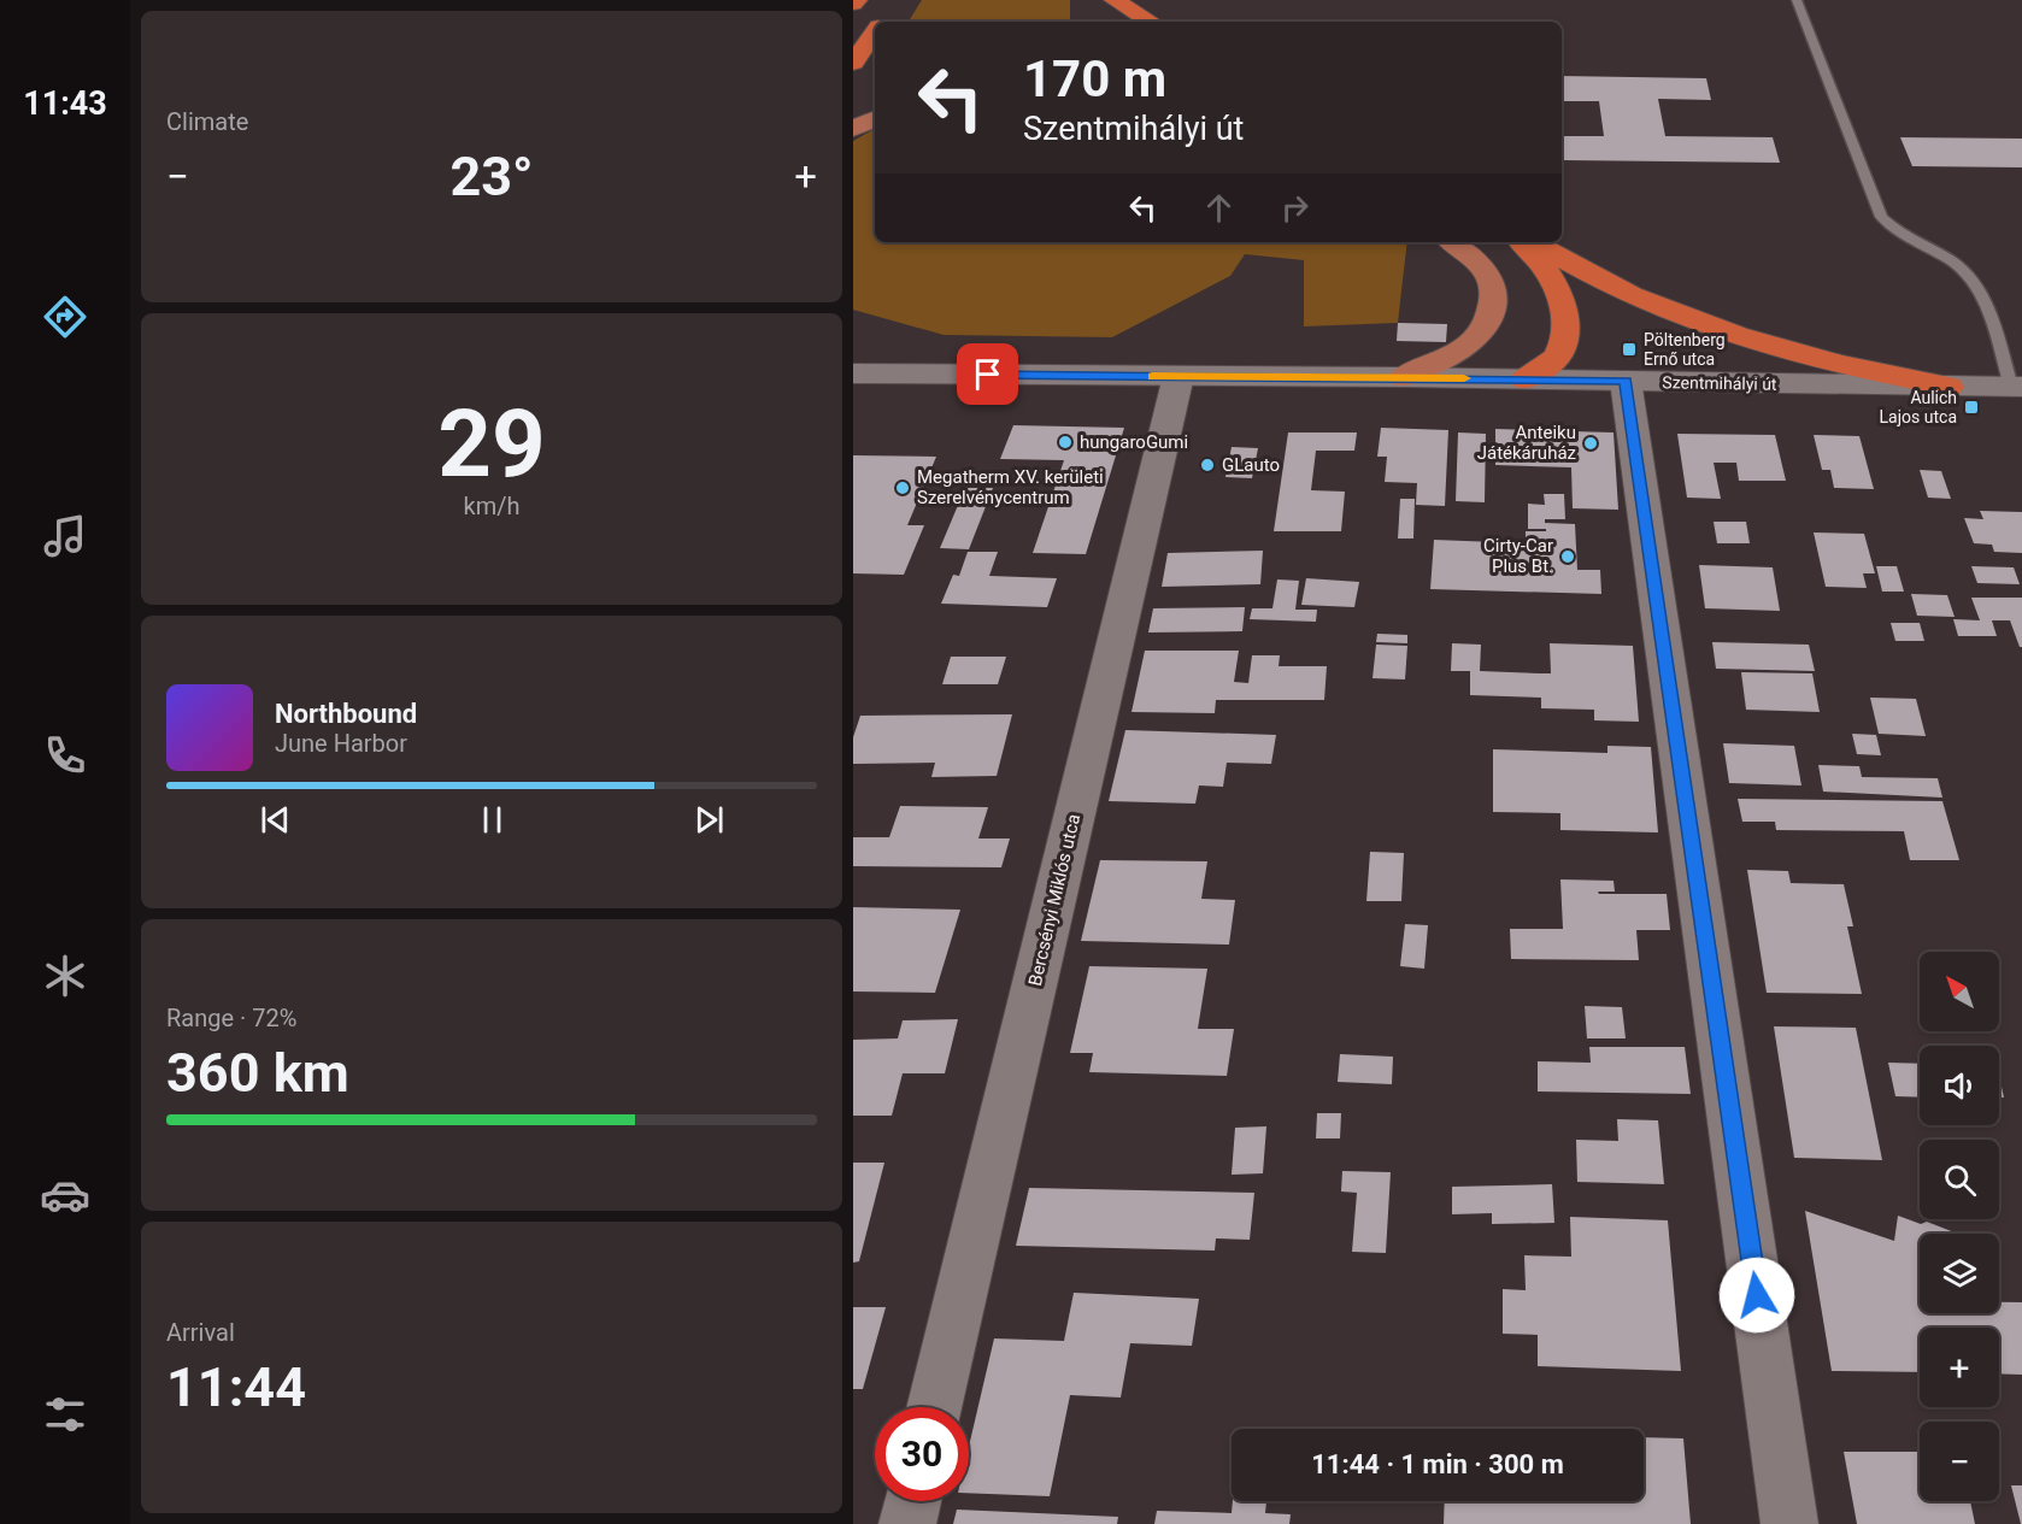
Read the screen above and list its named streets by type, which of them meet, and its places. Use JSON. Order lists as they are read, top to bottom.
{
  "streets": {
    "street": ["Szentmihályi út", "Bercsényi Miklós utca"]
  },
  "crossings": [
    ["Szentmihályi út", "Bercsényi Miklós utca"]
  ],
  "places": {
    "transit": ["Pöltenberg Ernő utca", "Aulich Lajos utca"],
    "other": [
      "hungaroGumi",
      "Anteiku Játékáruház",
      "GLauto",
      "Megatherm XV. kerületi Szerelvénycentrum",
      "Cirty-Car Plus Bt."
    ]
  },
  "north": "top left",
  "page": {
    "tabs": "11:43",
    "tile": [
      "Climate",
      ["29", "km/h"],
      ["Range · 72%", "360 km"],
      ["Arrival", "11:44"]
    ],
    "turn": ["170 m", "Szentmihályi út"],
    "heat": ["−", "23°", "+"],
    "song": ["Northbound", "June Harbor"],
    "map_buttons": ["+", "−"],
    "limit": "30",
    "trip": "11:44 · 1 min · 300 m"
  }
}
